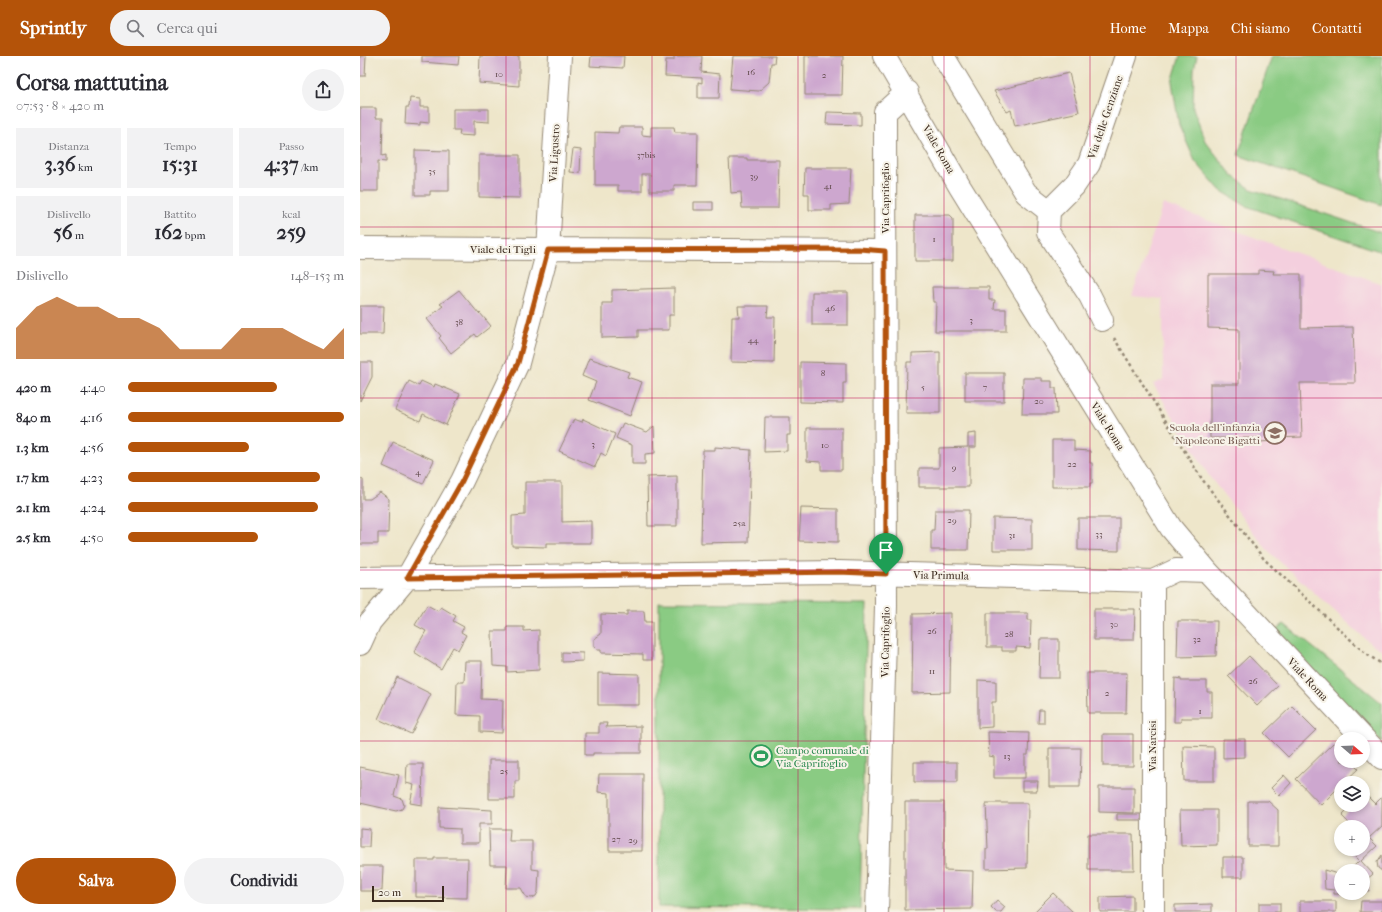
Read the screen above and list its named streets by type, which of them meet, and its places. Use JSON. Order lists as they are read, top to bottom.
{
  "streets": {
    "street": [
      "Via delle Genziane",
      "Viale Roma",
      "Via Ligustro",
      "Via Caprifoglio",
      "Viale dei Tigli",
      "Via Primula",
      "Via Narcisi"
    ]
  },
  "crossings": [
    ["Viale Roma", "Via Caprifoglio"],
    ["Viale Roma", "Via Primula"],
    ["Via Ligustro", "Viale dei Tigli"],
    ["Via Ligustro", "Via Primula"],
    ["Via Caprifoglio", "Viale dei Tigli"],
    ["Via Caprifoglio", "Via Primula"],
    ["Via Primula", "Via Narcisi"]
  ],
  "places": {
    "school or university": ["Scuola dell'infanzia Napoleone Bigatti"],
    "sports": ["Campo comunale di Via Caprifoglio"]
  },
  "house_numbers": [
    "16",
    "10",
    "2",
    "37bis",
    "35",
    "39",
    "41",
    "1",
    "46",
    "3",
    "38",
    "44",
    "8",
    "5",
    "7",
    "20",
    "3",
    "10",
    "22",
    "9",
    "4",
    "29",
    "25a",
    "33",
    "31",
    "30",
    "26",
    "28",
    "32",
    "11",
    "26",
    "2",
    "1",
    "13",
    "25",
    "27",
    "29"
  ],
  "scale_bar": "20 m",
  "north": "right",
  "page": {
    "header": "Sprintly",
    "search": "Cerca qui",
    "nav": [
      "Home",
      "Mappa",
      "Chi siamo",
      "Contatti"
    ],
    "heading": ["Corsa mattutina", "07:53 · 8 × 420 m"],
    "stats": [
      ["Distanza", "3.36 km"],
      ["Tempo", "15:31"],
      ["Passo", "4:37 /km"],
      ["Dislivello", "56 m"],
      ["Battito", "162 bpm"],
      ["kcal", "259"]
    ],
    "chart": ["Dislivello", "148–153 m"],
    "list": [
      {
        "name": "420 m",
        "note": "4:40"
      },
      {
        "name": "840 m",
        "note": "4:16"
      },
      {
        "name": "1.3 km",
        "note": "4:56"
      },
      {
        "name": "1.7 km",
        "note": "4:23"
      },
      {
        "name": "2.1 km",
        "note": "4:24"
      },
      {
        "name": "2.5 km",
        "note": "4:50"
      }
    ],
    "map_buttons": ["+", "−"],
    "buttons": ["Salva", "Condividi"],
    "scale": "20 m"
  }
}
